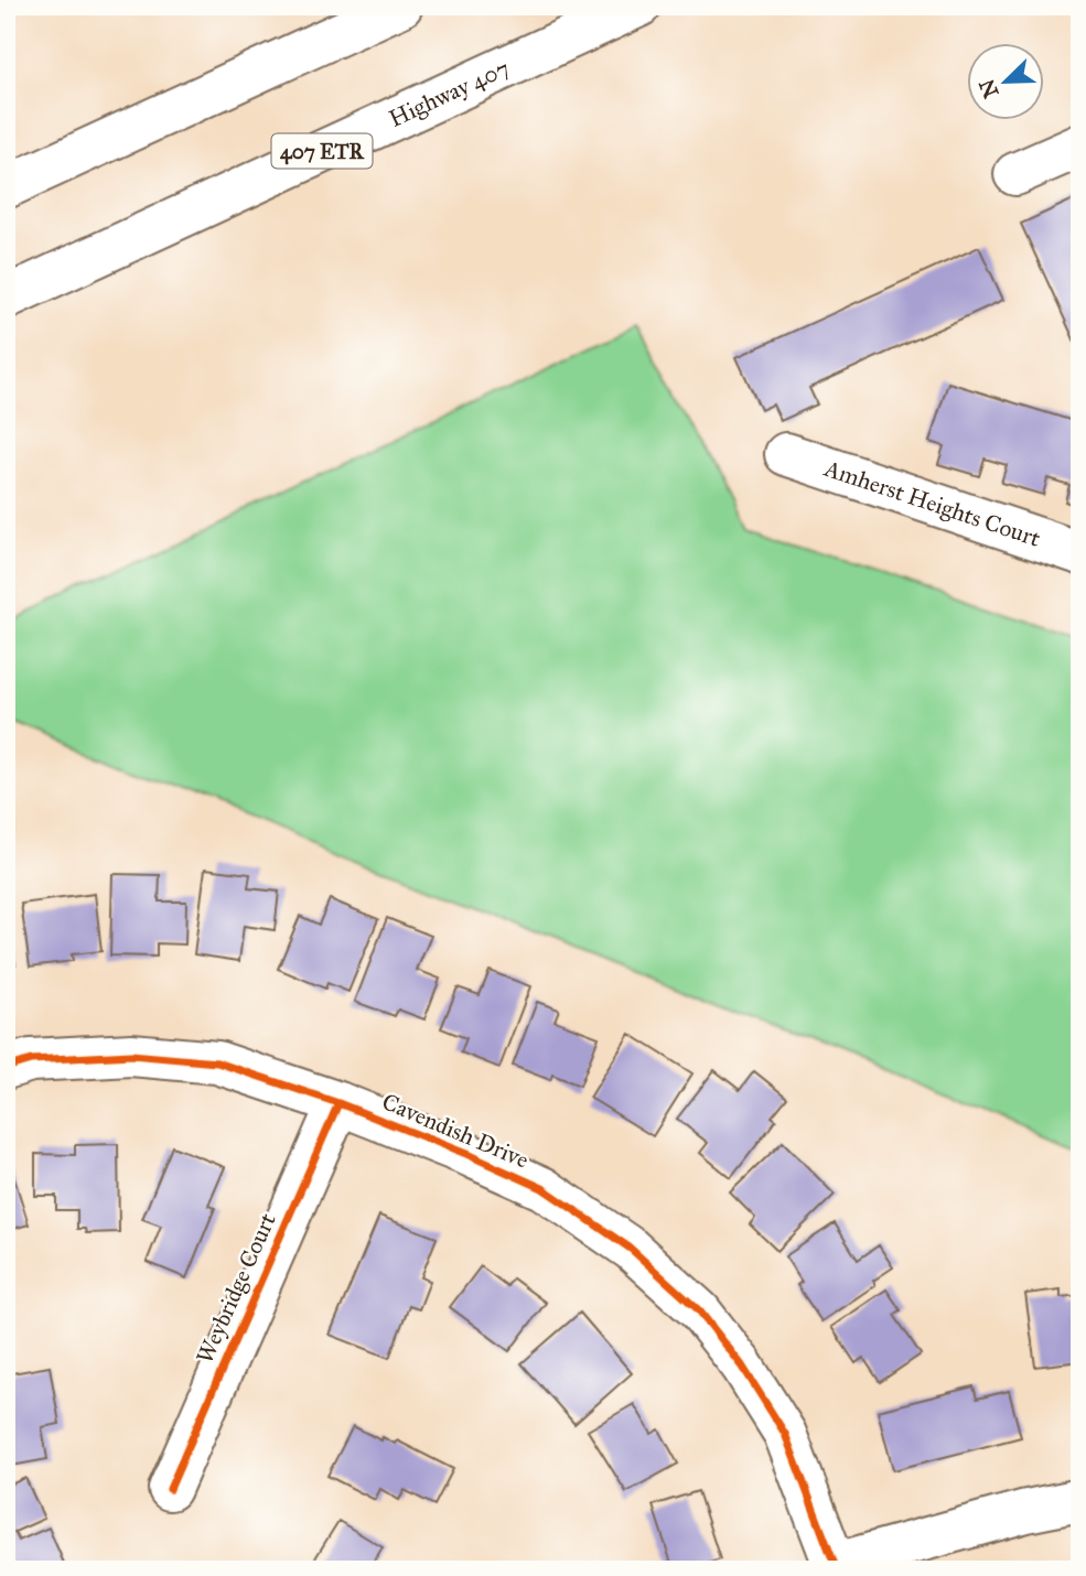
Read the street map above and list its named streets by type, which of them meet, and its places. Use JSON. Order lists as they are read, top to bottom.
{
  "streets": {
    "main road": [
      "Highway 407",
      "407 ETR",
      "Amherst Heights Court",
      "Cavendish Drive",
      "Weybridge Court"
    ]
  },
  "crossings": [
    ["Cavendish Drive", "Weybridge Court"]
  ],
  "north": "bottom left"
}
